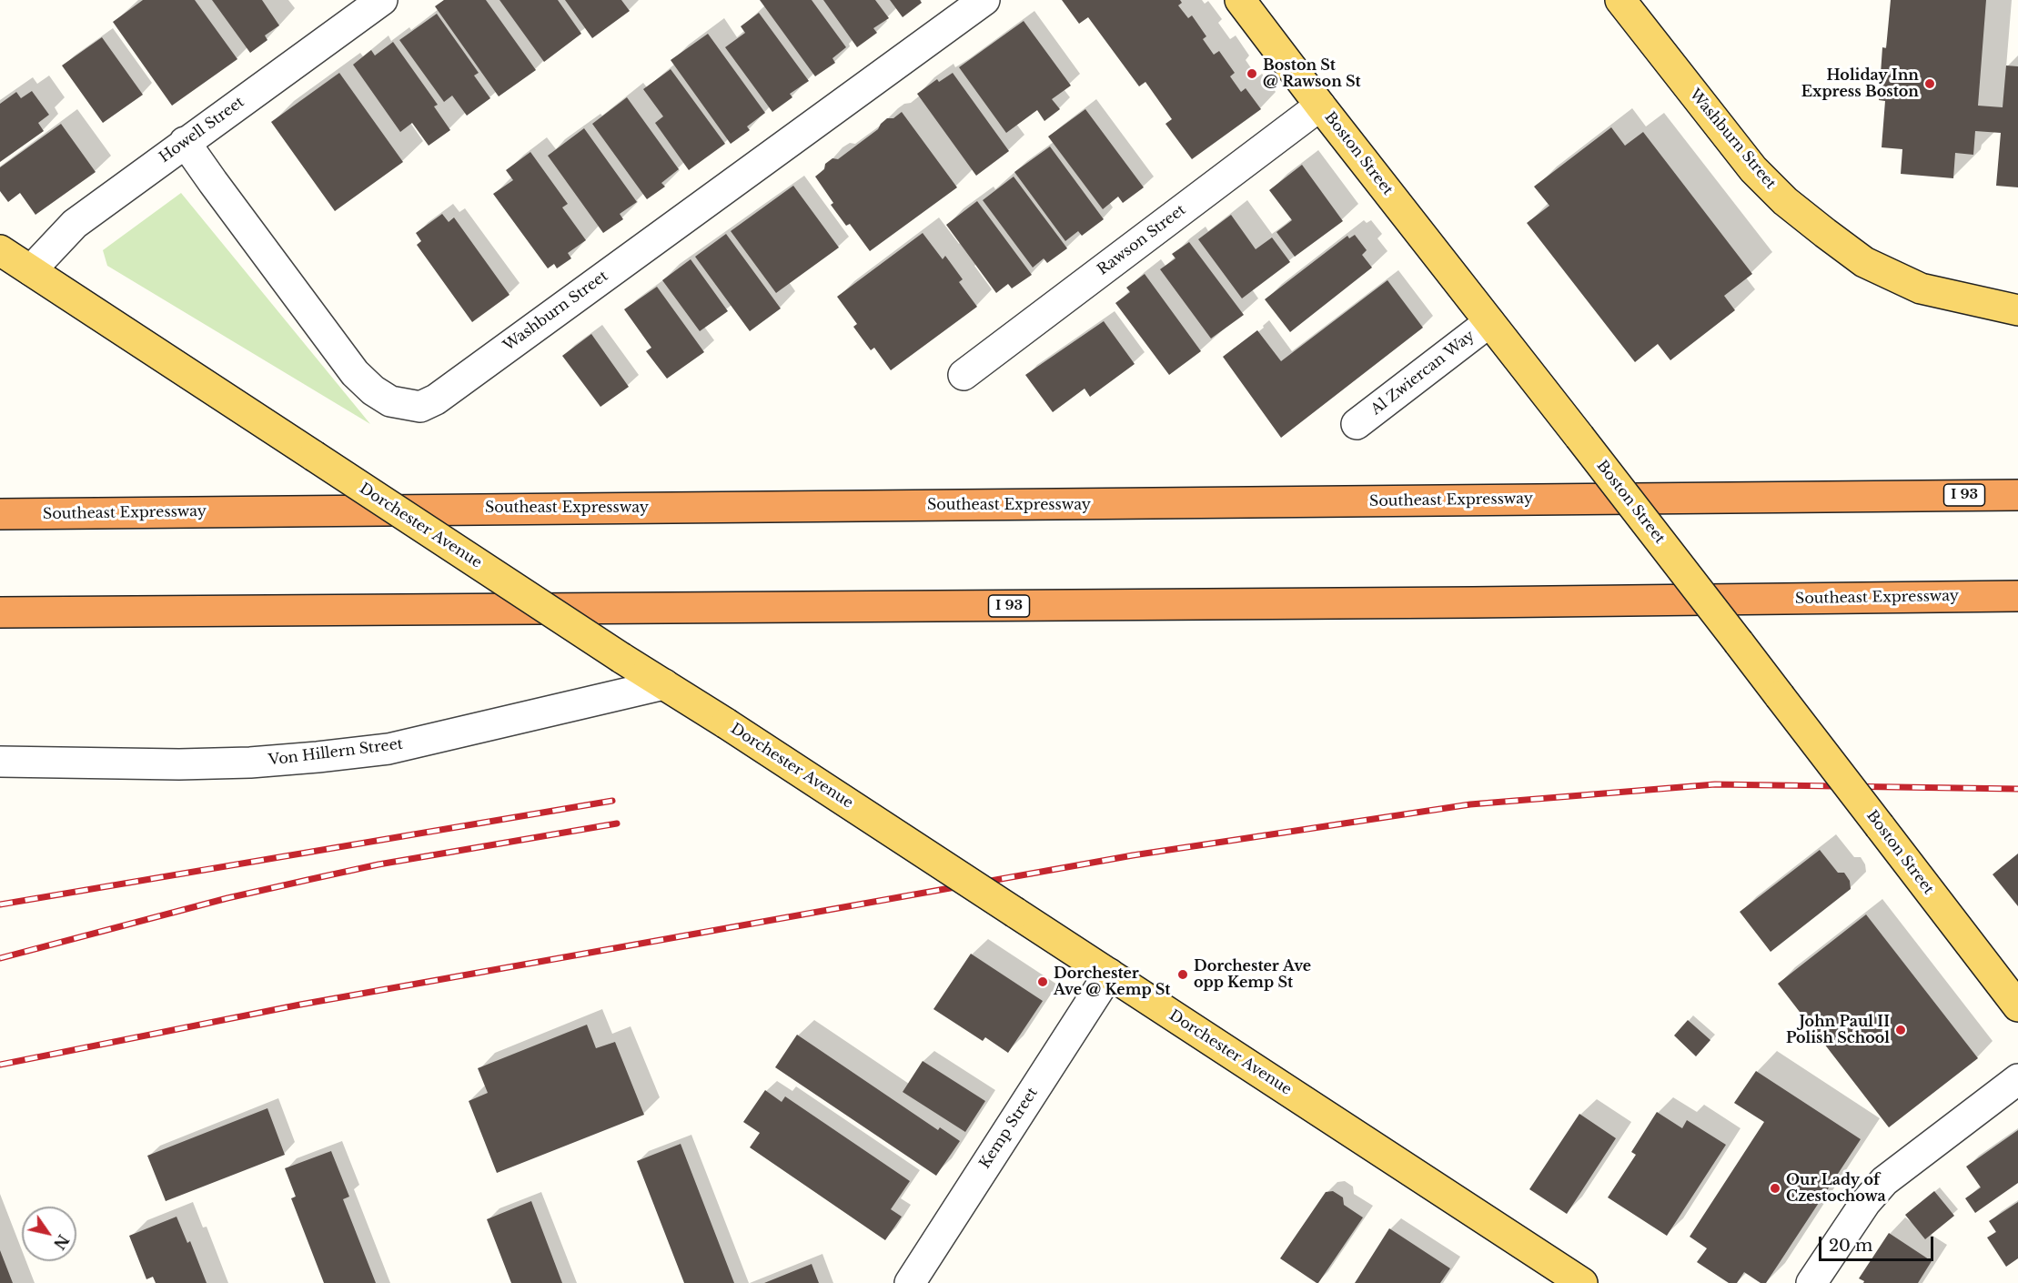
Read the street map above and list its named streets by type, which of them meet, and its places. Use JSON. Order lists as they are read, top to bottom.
{
  "streets": {
    "highway": ["I 93", "Southeast Expressway"],
    "main road": ["Washburn Street", "Boston Street", "Dorchester Avenue"],
    "street": [
      "Howell Street",
      "Rawson Street",
      "Al Zwiercan Way",
      "Von Hillern Street",
      "Kemp Street"
    ]
  },
  "crossings": [
    ["Howell Street", "Washburn Street"],
    ["Howell Street", "Dorchester Avenue"],
    ["Boston Street", "Rawson Street"],
    ["Boston Street", "Al Zwiercan Way"],
    ["Dorchester Avenue", "Von Hillern Street"],
    ["Dorchester Avenue", "Kemp Street"]
  ],
  "places": [
    "Boston St @ Rawson St",
    "Holiday Inn Express Boston",
    "Dorchester Ave opp Kemp St",
    "Dorchester Ave @ Kemp St",
    "John Paul II Polish School",
    "Our Lady of Czestochowa"
  ],
  "scale_bar": "20 m",
  "north": "bottom right"
}
